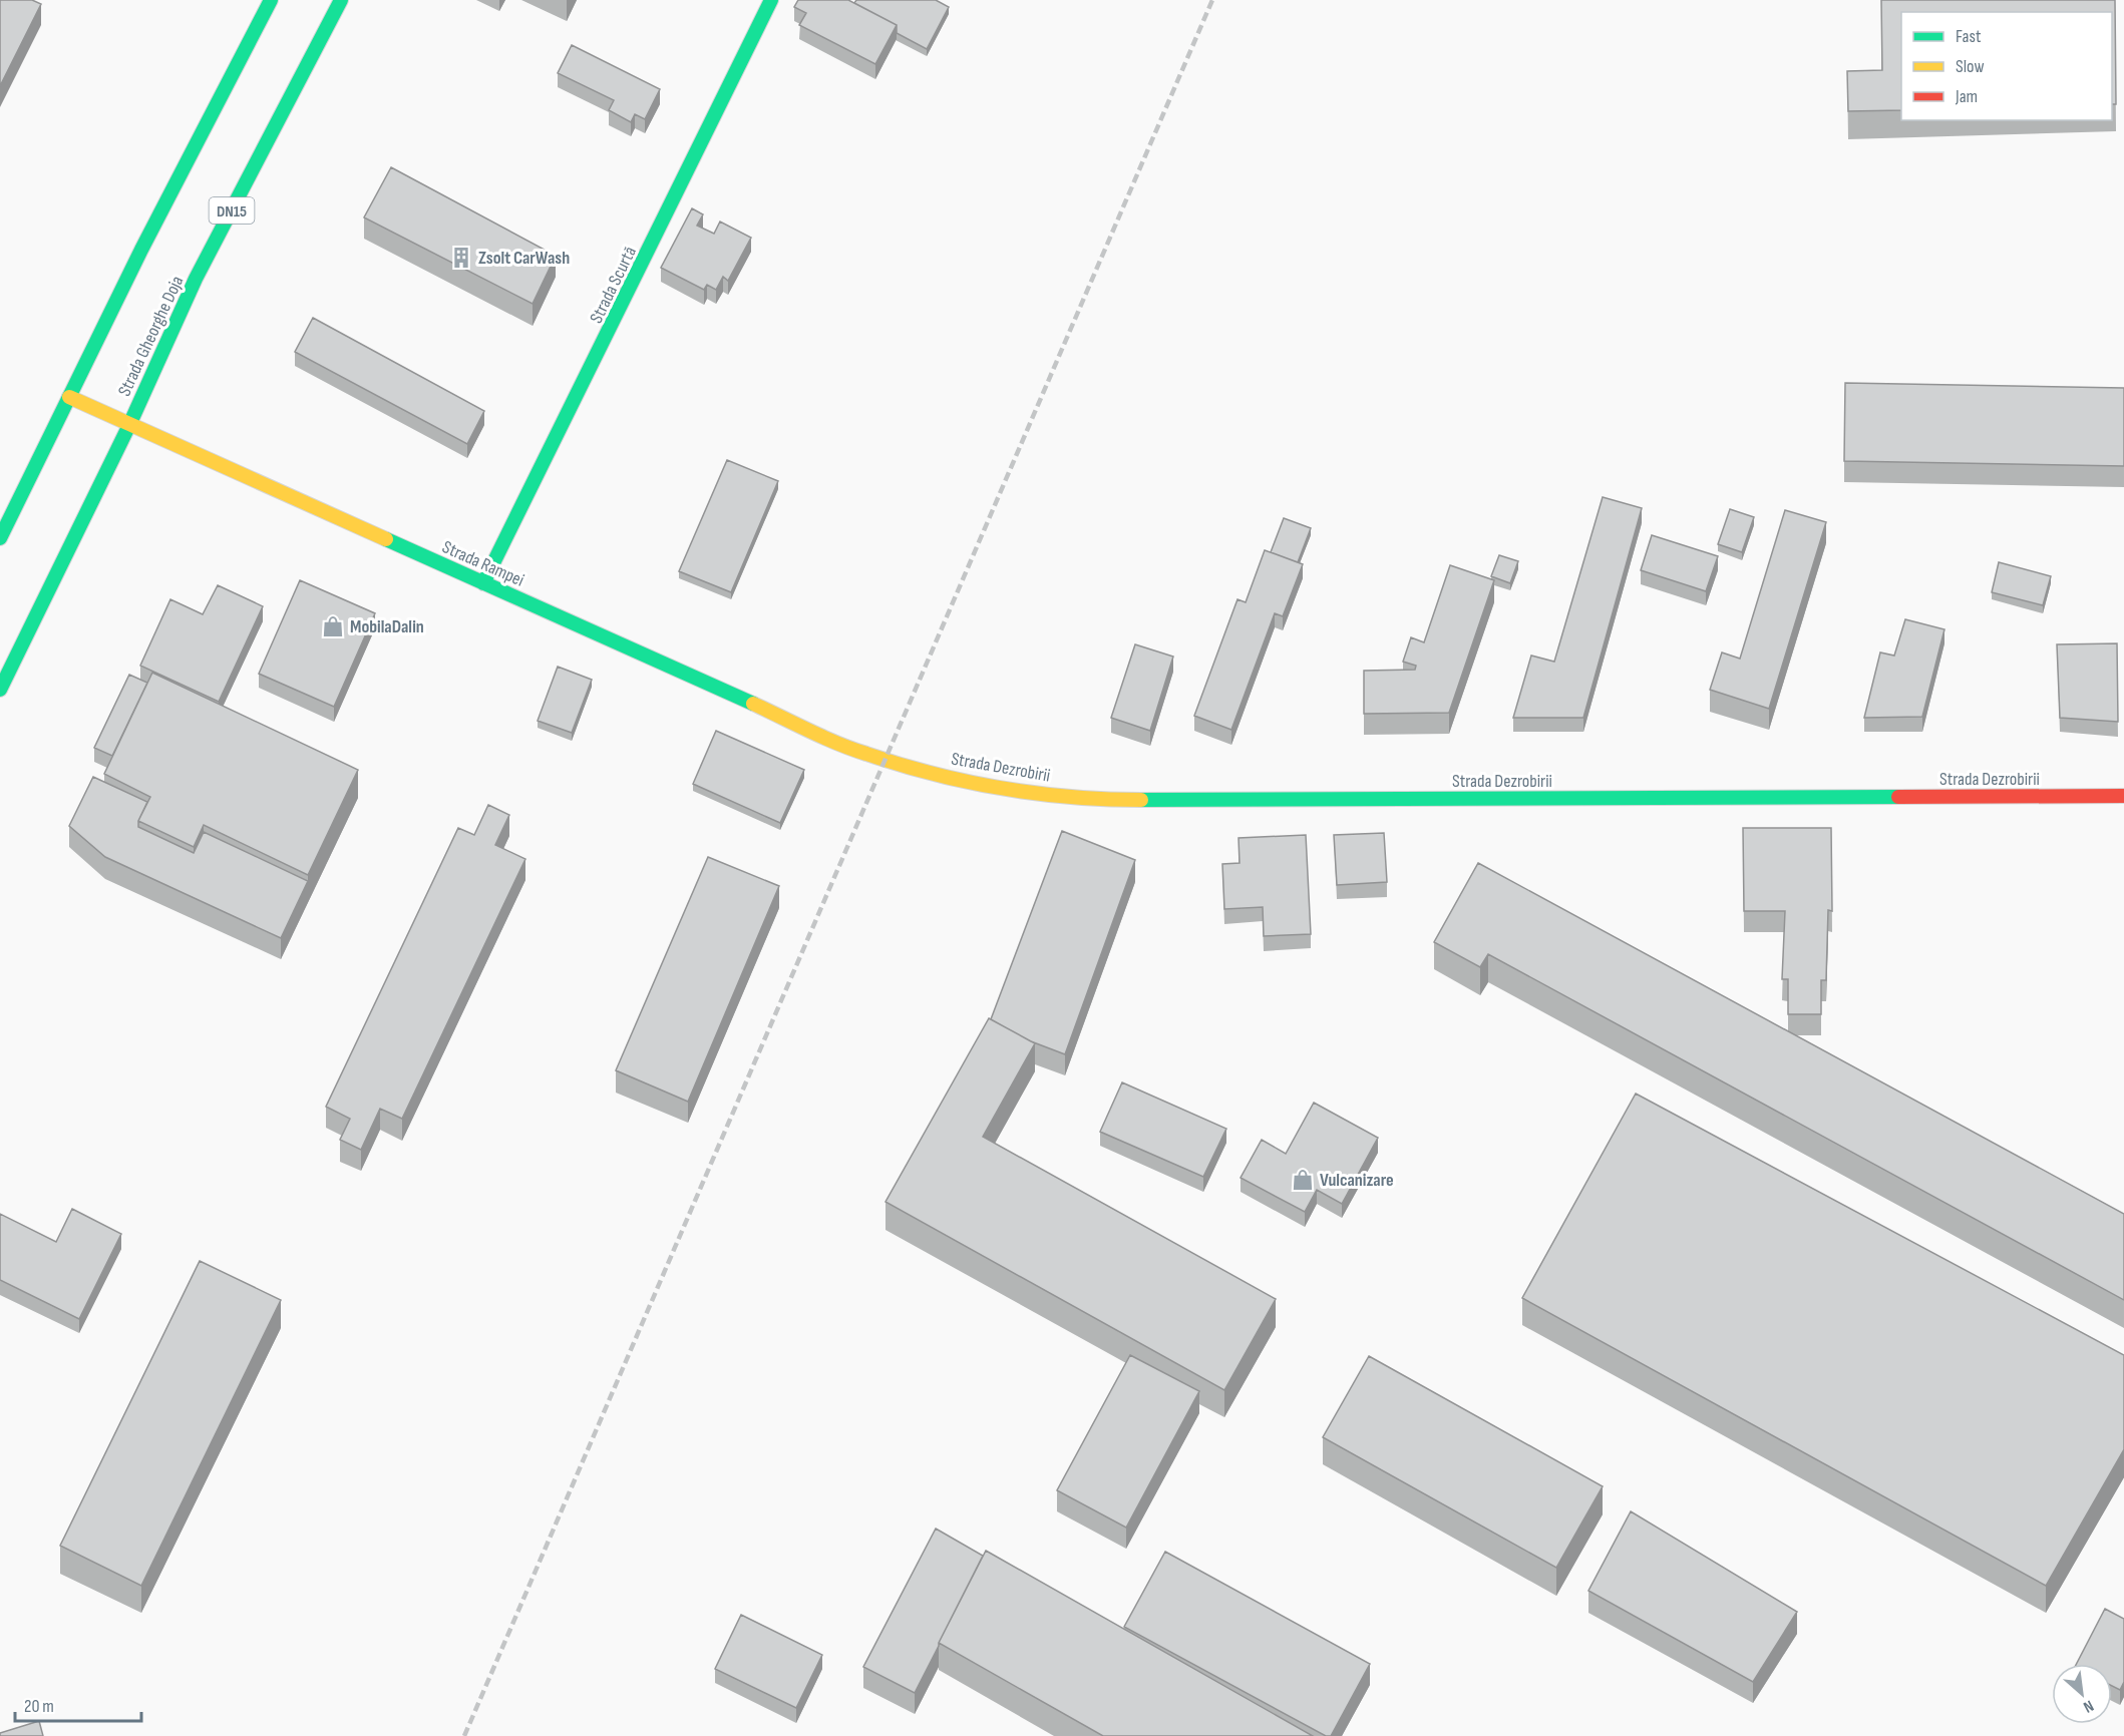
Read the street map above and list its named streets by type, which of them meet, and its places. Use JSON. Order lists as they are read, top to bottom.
{
  "streets": {
    "main road": [
      "DN15",
      "Strada Scurtă",
      "Strada Gheorghe Doja",
      "Strada Rampei",
      "Strada Dezrobirii"
    ]
  },
  "crossings": [
    ["Strada Scurtă", "Strada Rampei"],
    ["Strada Gheorghe Doja", "Strada Rampei"],
    ["Strada Rampei", "Strada Dezrobirii"]
  ],
  "places": {
    "building": ["Zsolt CarWash"],
    "shop": ["MobilaDalin", "Vulcanizare"]
  },
  "legend": ["Fast", "Slow", "Jam"],
  "scale_bar": "20 m",
  "north": "bottom right"
}
